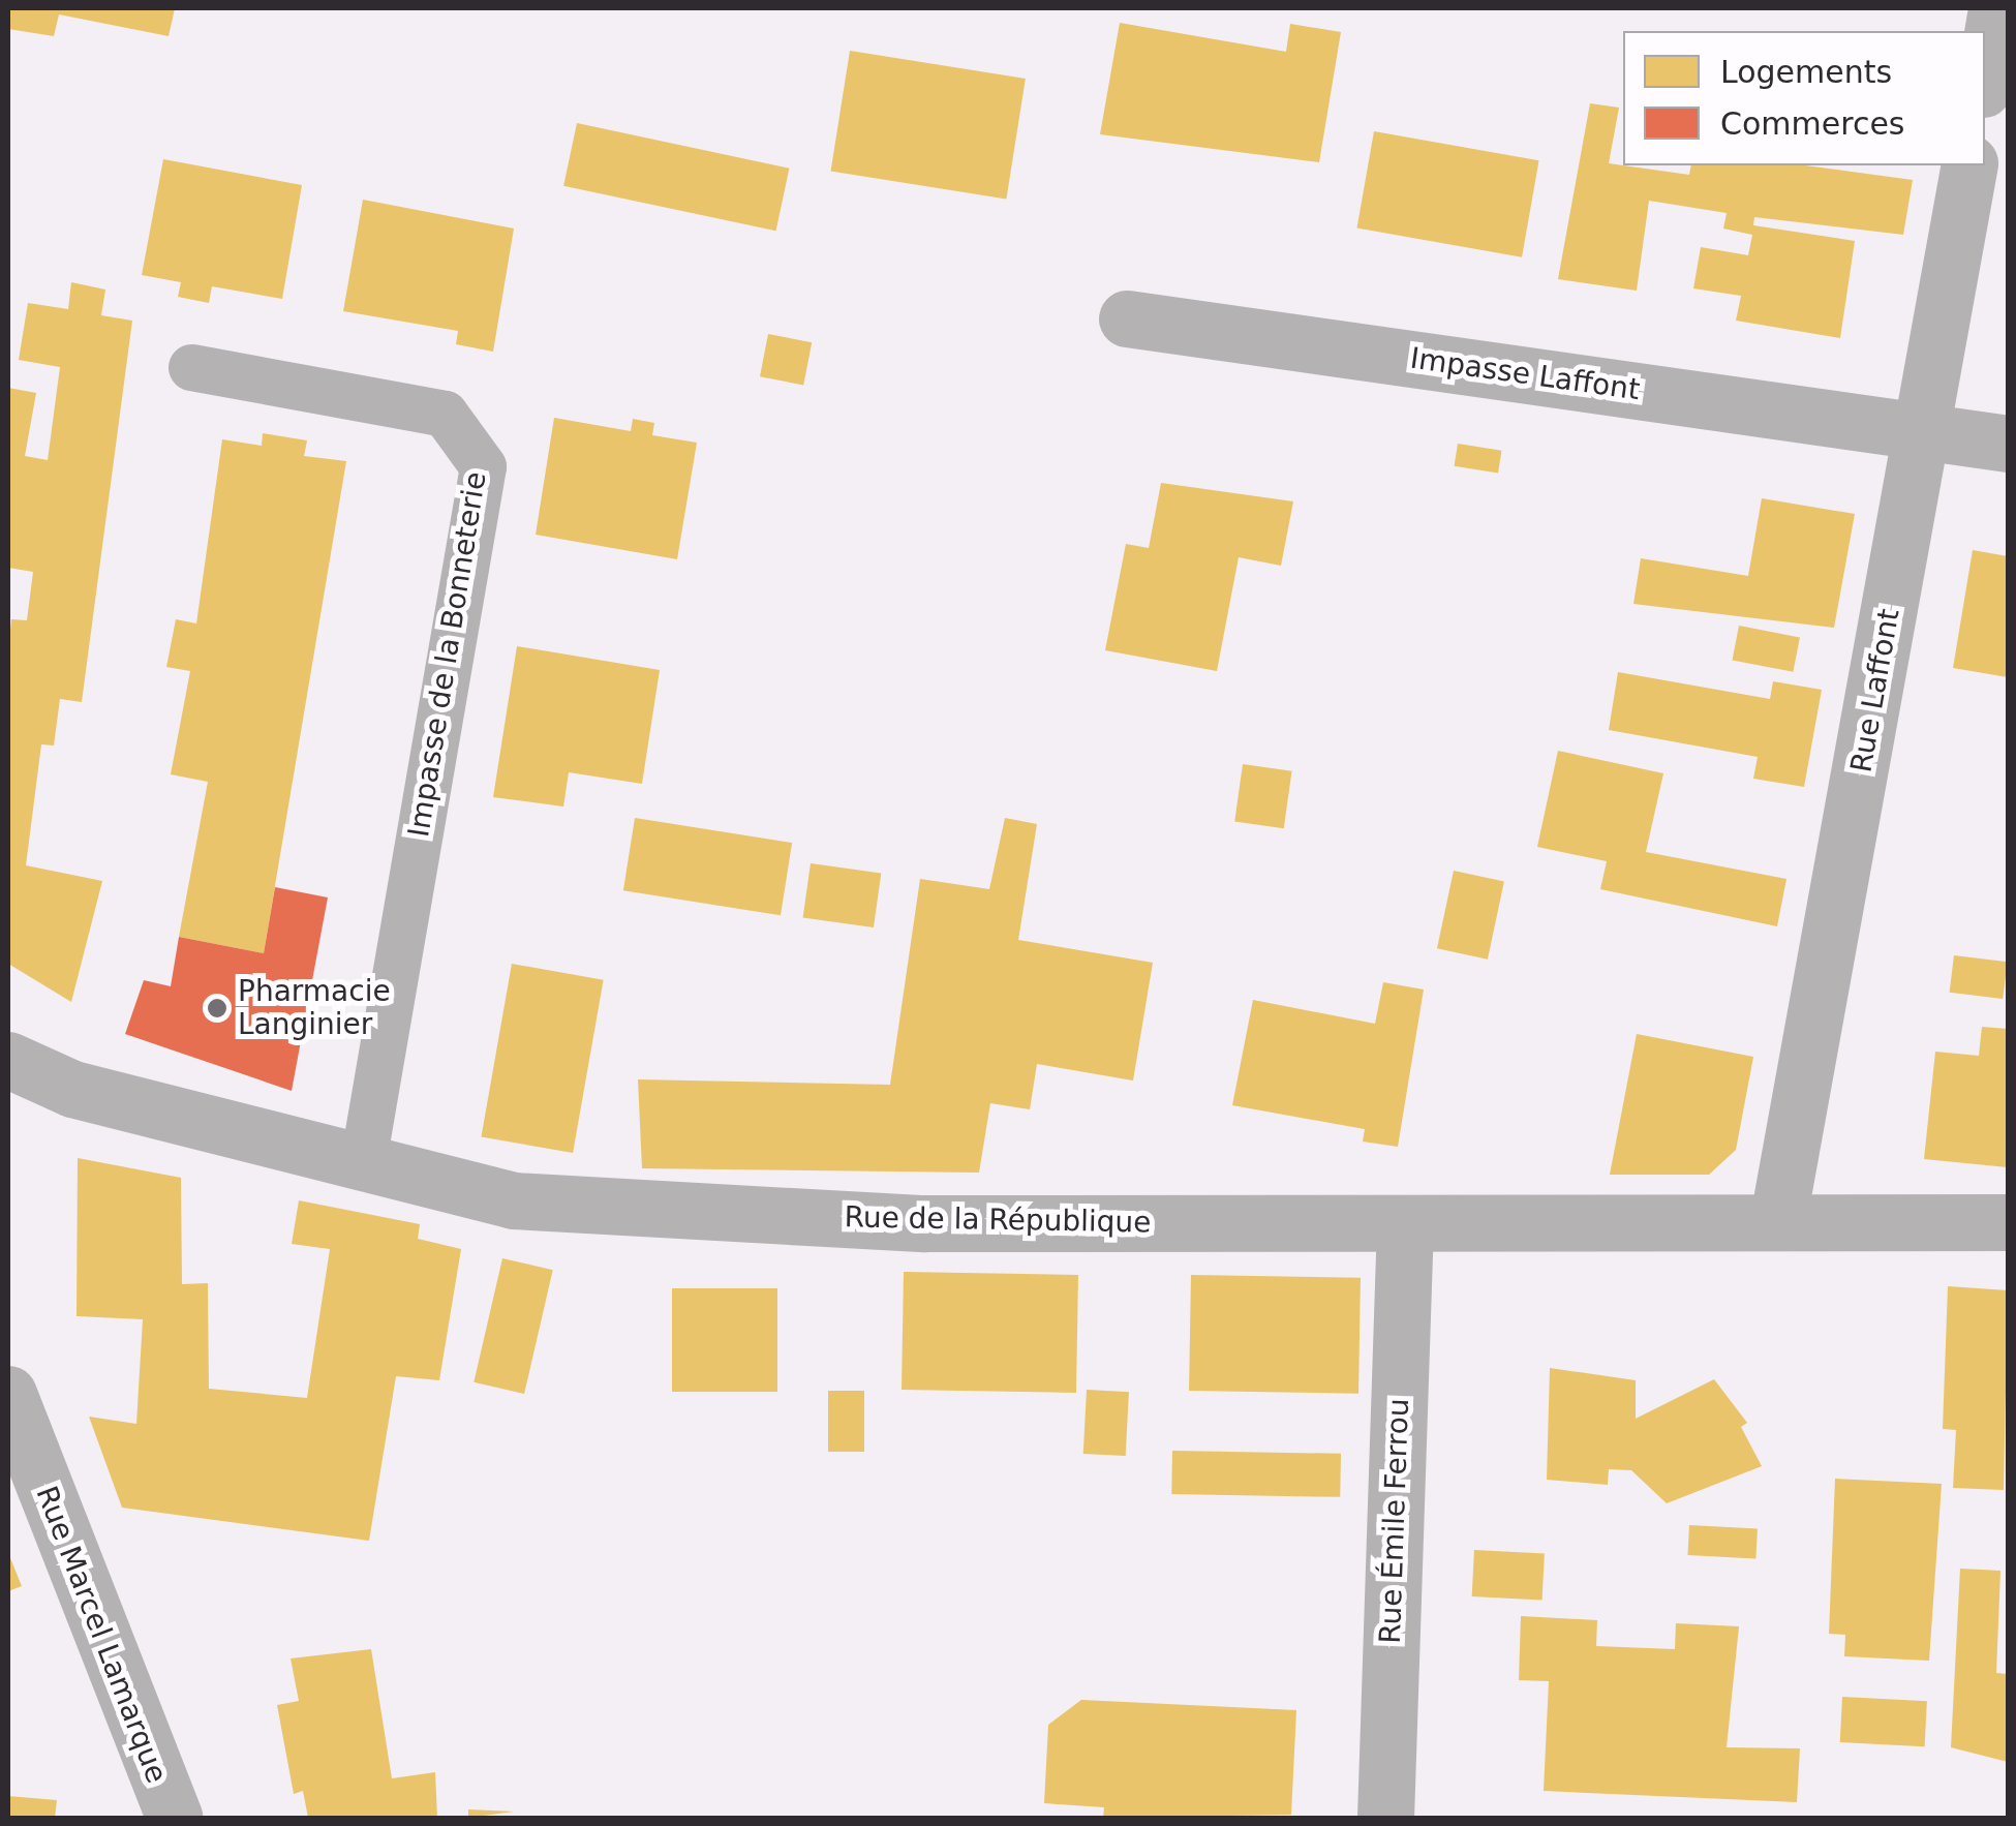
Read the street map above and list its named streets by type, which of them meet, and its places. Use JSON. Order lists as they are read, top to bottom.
{
  "streets": {
    "street": [
      "Impasse Laffont",
      "Rue Laffont",
      "Rue de la République",
      "Rue Émile Ferrou",
      "Rue Marcel Lamarque"
    ],
    "lane": ["Impasse de la Bonneterie"]
  },
  "crossings": [
    ["Impasse Laffont", "Rue Laffont"],
    ["Impasse de la Bonneterie", "Rue de la République"],
    ["Rue Laffont", "Rue de la République"],
    ["Rue de la République", "Rue Émile Ferrou"]
  ],
  "places": ["Pharmacie Langinier"],
  "legend": ["Logements", "Commerces"]
}
